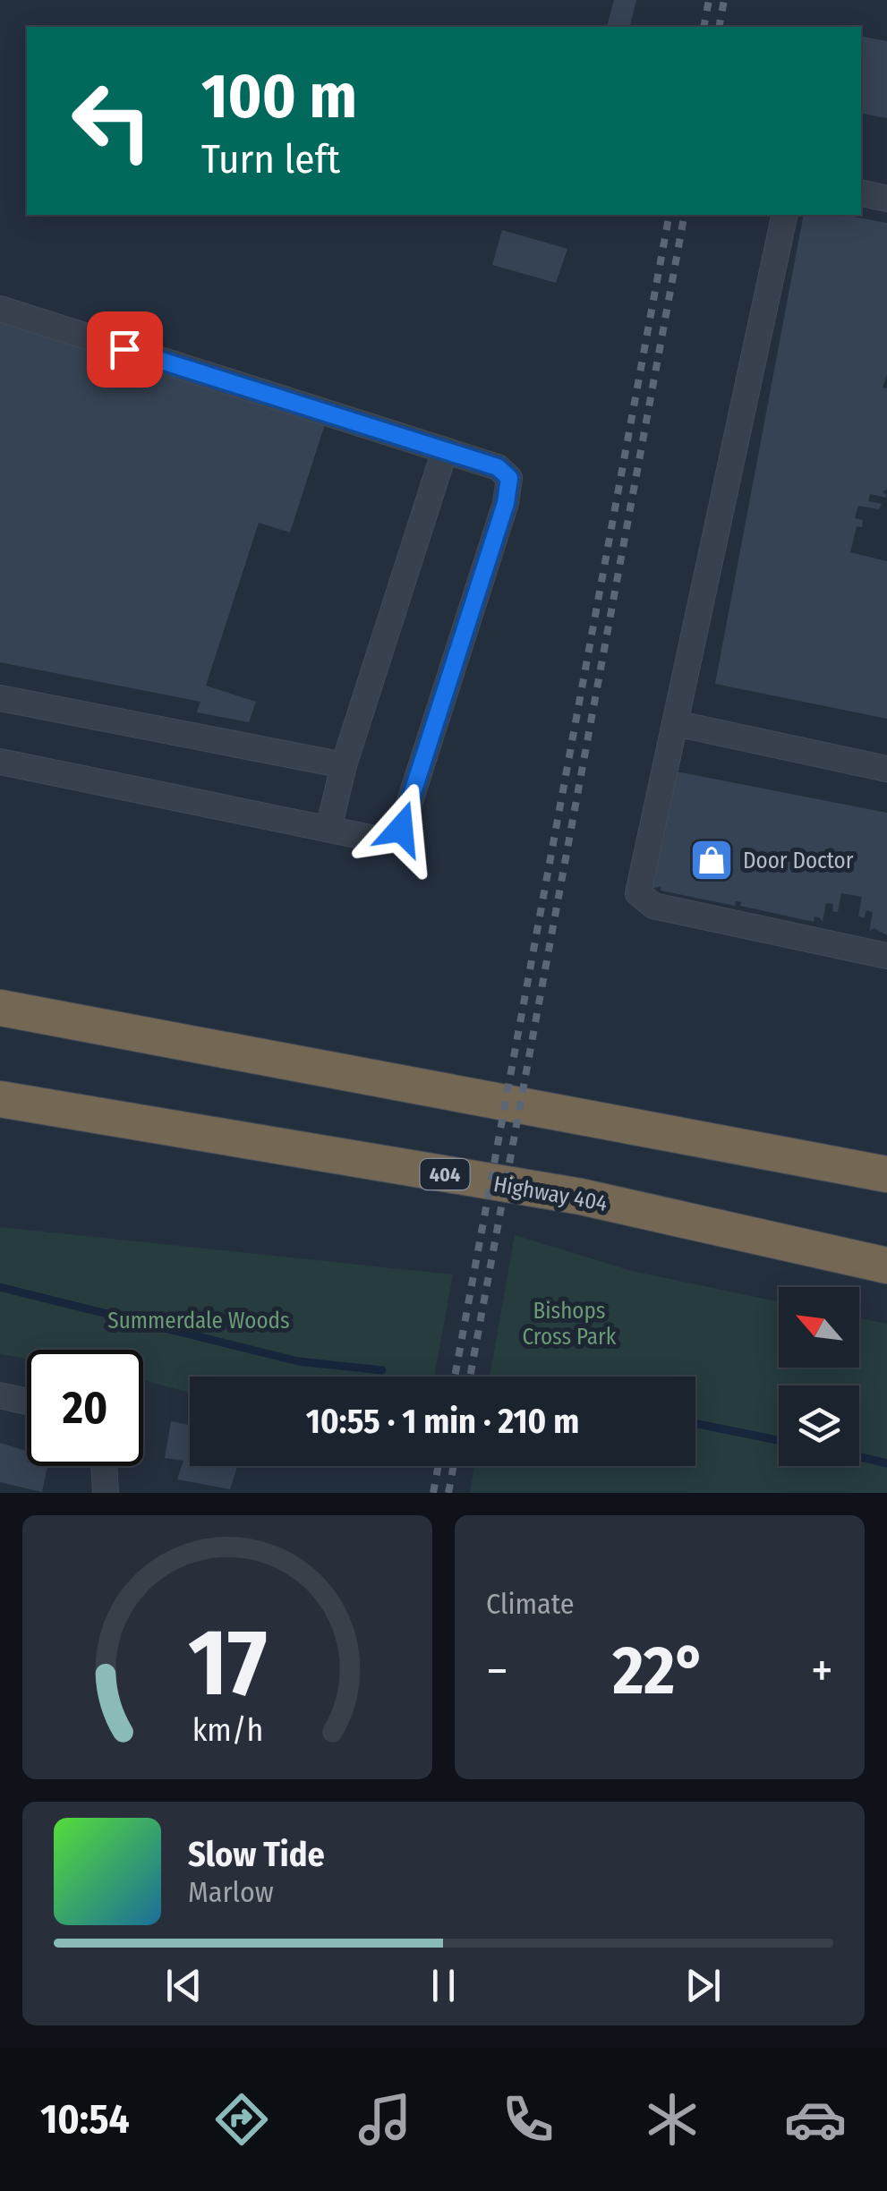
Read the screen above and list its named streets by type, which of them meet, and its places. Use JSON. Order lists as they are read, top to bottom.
{
  "streets": {
    "highway": ["404", "Highway 404"]
  },
  "parks": ["Bishops Cross Park", "Summerdale Woods"],
  "places": {
    "shop": ["Door Doctor"]
  },
  "north": "top left",
  "page": {
    "turn": ["100 m", "Turn left"],
    "limit": "20",
    "trip": "10:55 · 1 min · 210 m",
    "tile": "Climate",
    "heat": ["−", "22°", "+"],
    "song": ["Slow Tide", "Marlow"],
    "tabs": "10:54",
    "gauge": ["17", "km/h"]
  }
}
